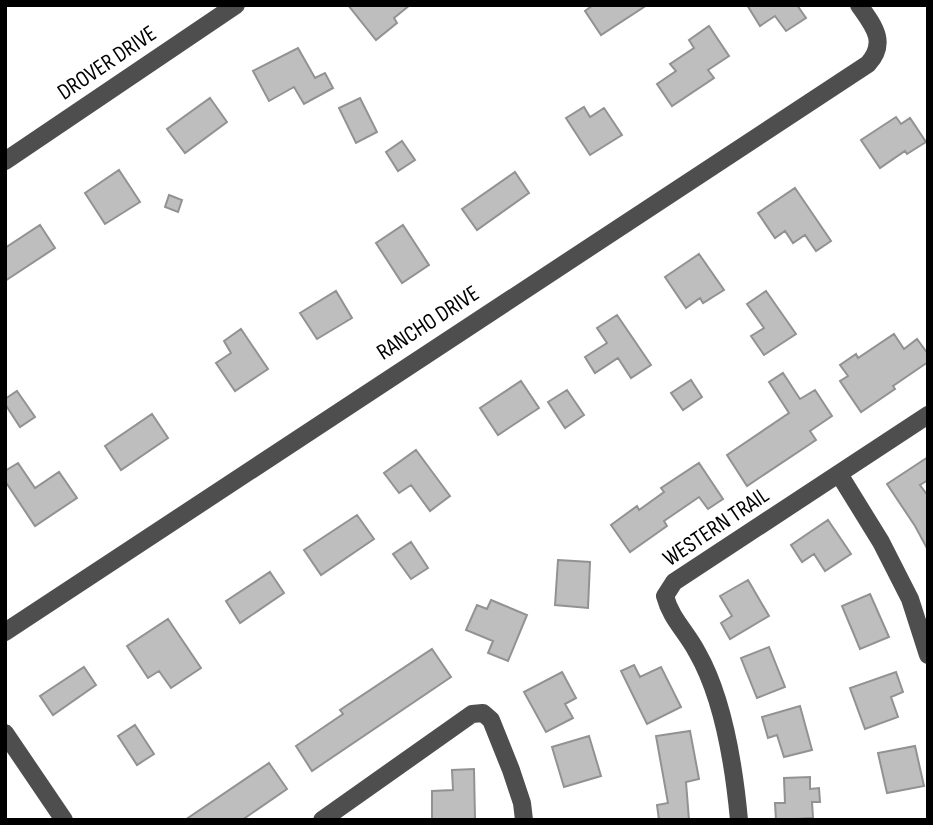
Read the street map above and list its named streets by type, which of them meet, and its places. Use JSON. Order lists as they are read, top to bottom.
{
  "streets": {
    "street": ["DROVER DRIVE", "RANCHO DRIVE", "WESTERN TRAIL"]
  }
}
